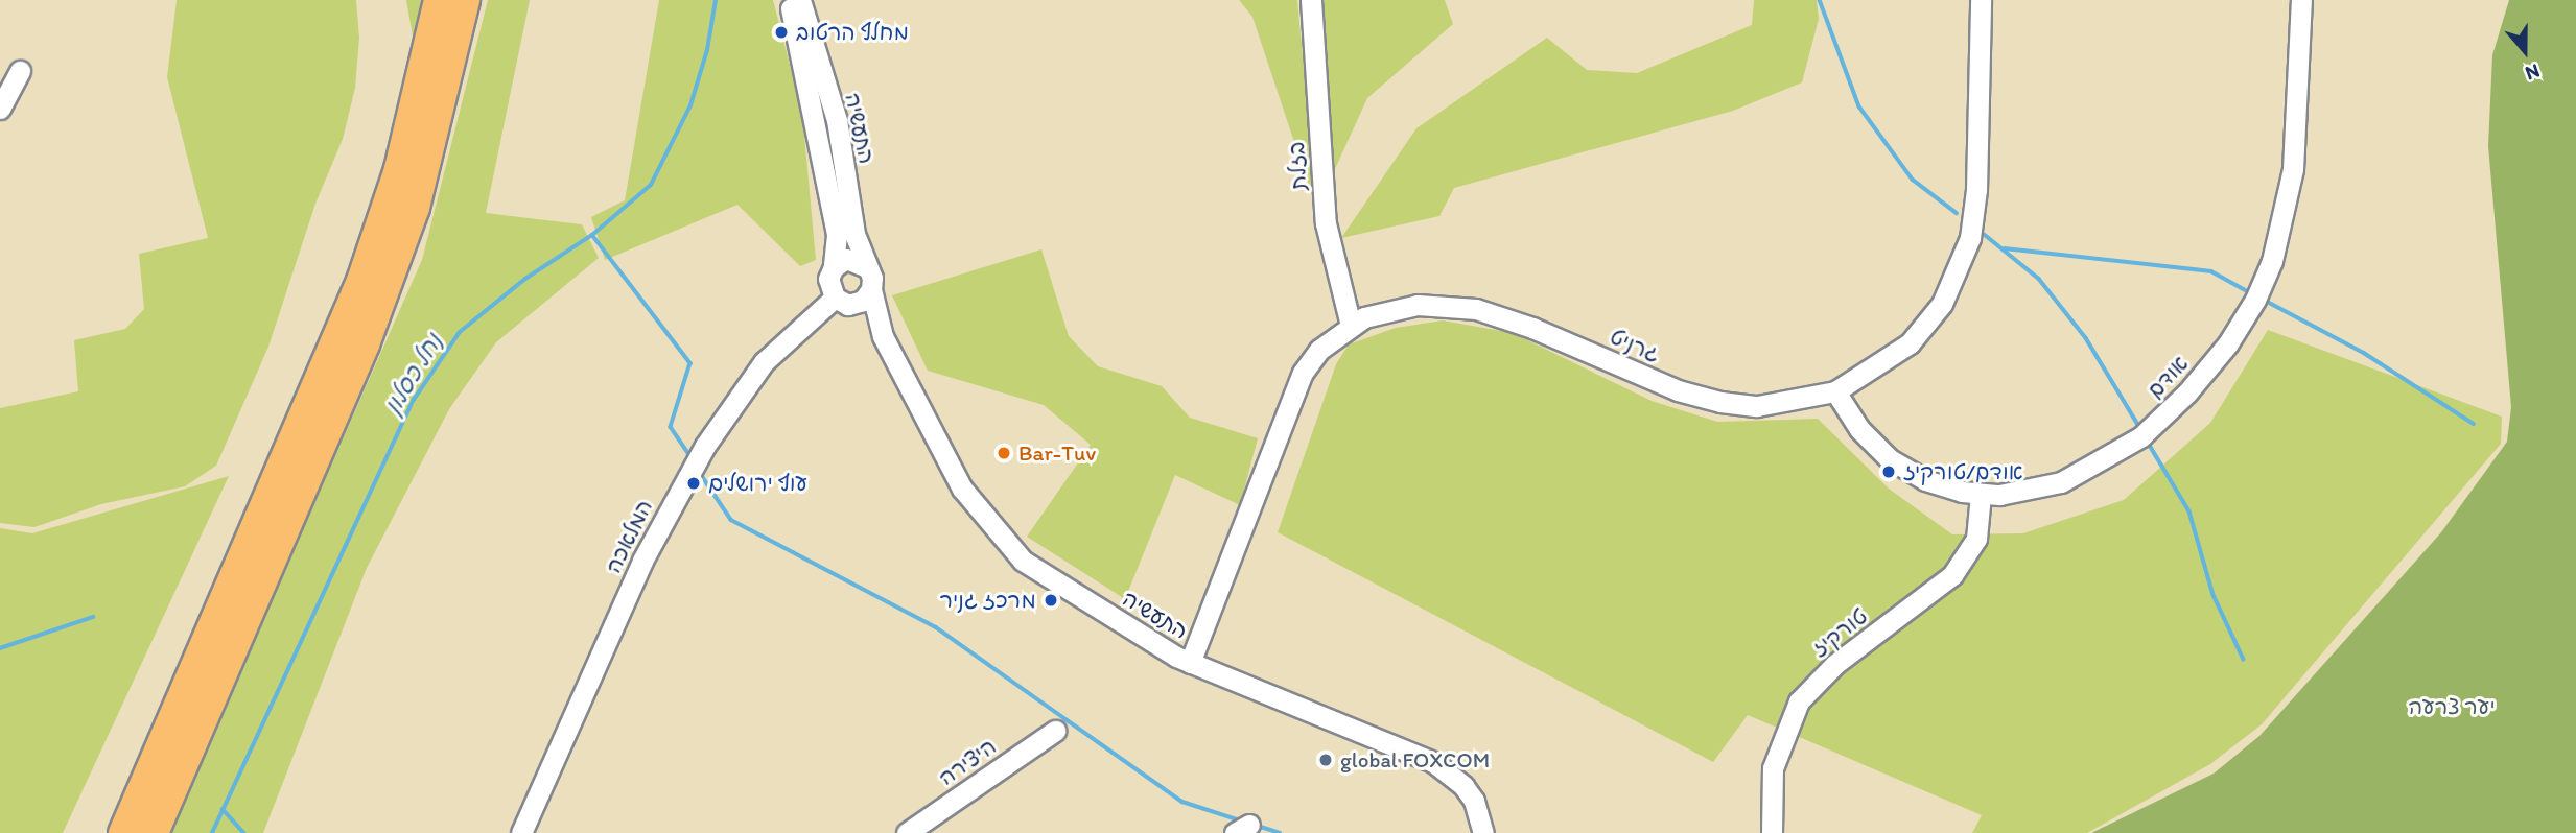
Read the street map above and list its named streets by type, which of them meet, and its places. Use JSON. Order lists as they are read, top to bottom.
{
  "streets": {
    "street": [
      "התעשיה",
      "בזלת",
      "גרניט",
      "אודם",
      "המלאכה",
      "טורקיז",
      "היצירה"
    ]
  },
  "crossings": [
    ["התעשיה", "גרניט"],
    ["התעשיה", "המלאכה"],
    ["בזלת", "גרניט"],
    ["גרניט", "אודם"],
    ["אודם", "טורקיז"]
  ],
  "water": ["נחל כסלון"],
  "parks": ["יער צרעה"],
  "places": [
    "מחלף הרטוב",
    "Bar-Tuv",
    "אודם/טורקיז",
    "עוף ירושלים",
    "מרכז גניר",
    "global FOXCOM"
  ],
  "north": "bottom"
}
